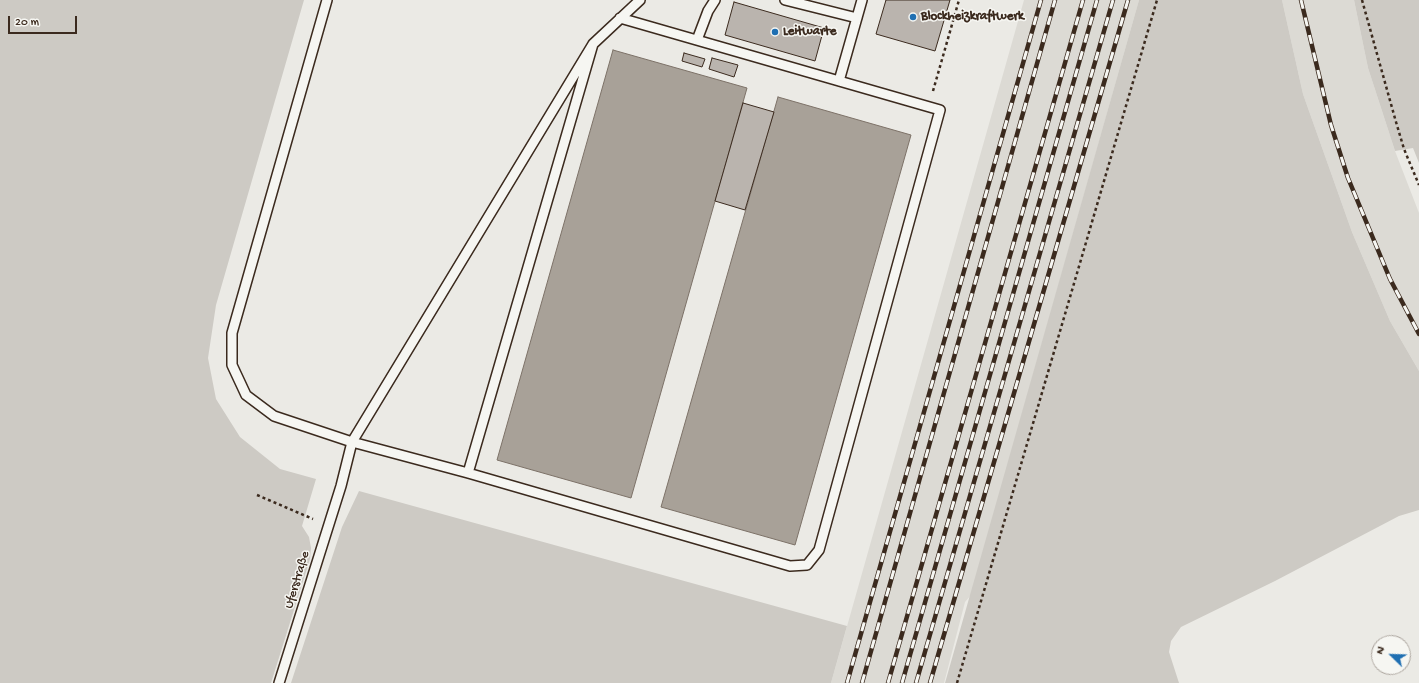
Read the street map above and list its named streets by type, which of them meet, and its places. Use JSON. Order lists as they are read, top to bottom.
{
  "streets": {
    "lane": ["Uferstraße"]
  },
  "places": ["Blockheizkraftwerk", "Leitwarte"],
  "scale_bar": "20 m",
  "north": "top left"
}
